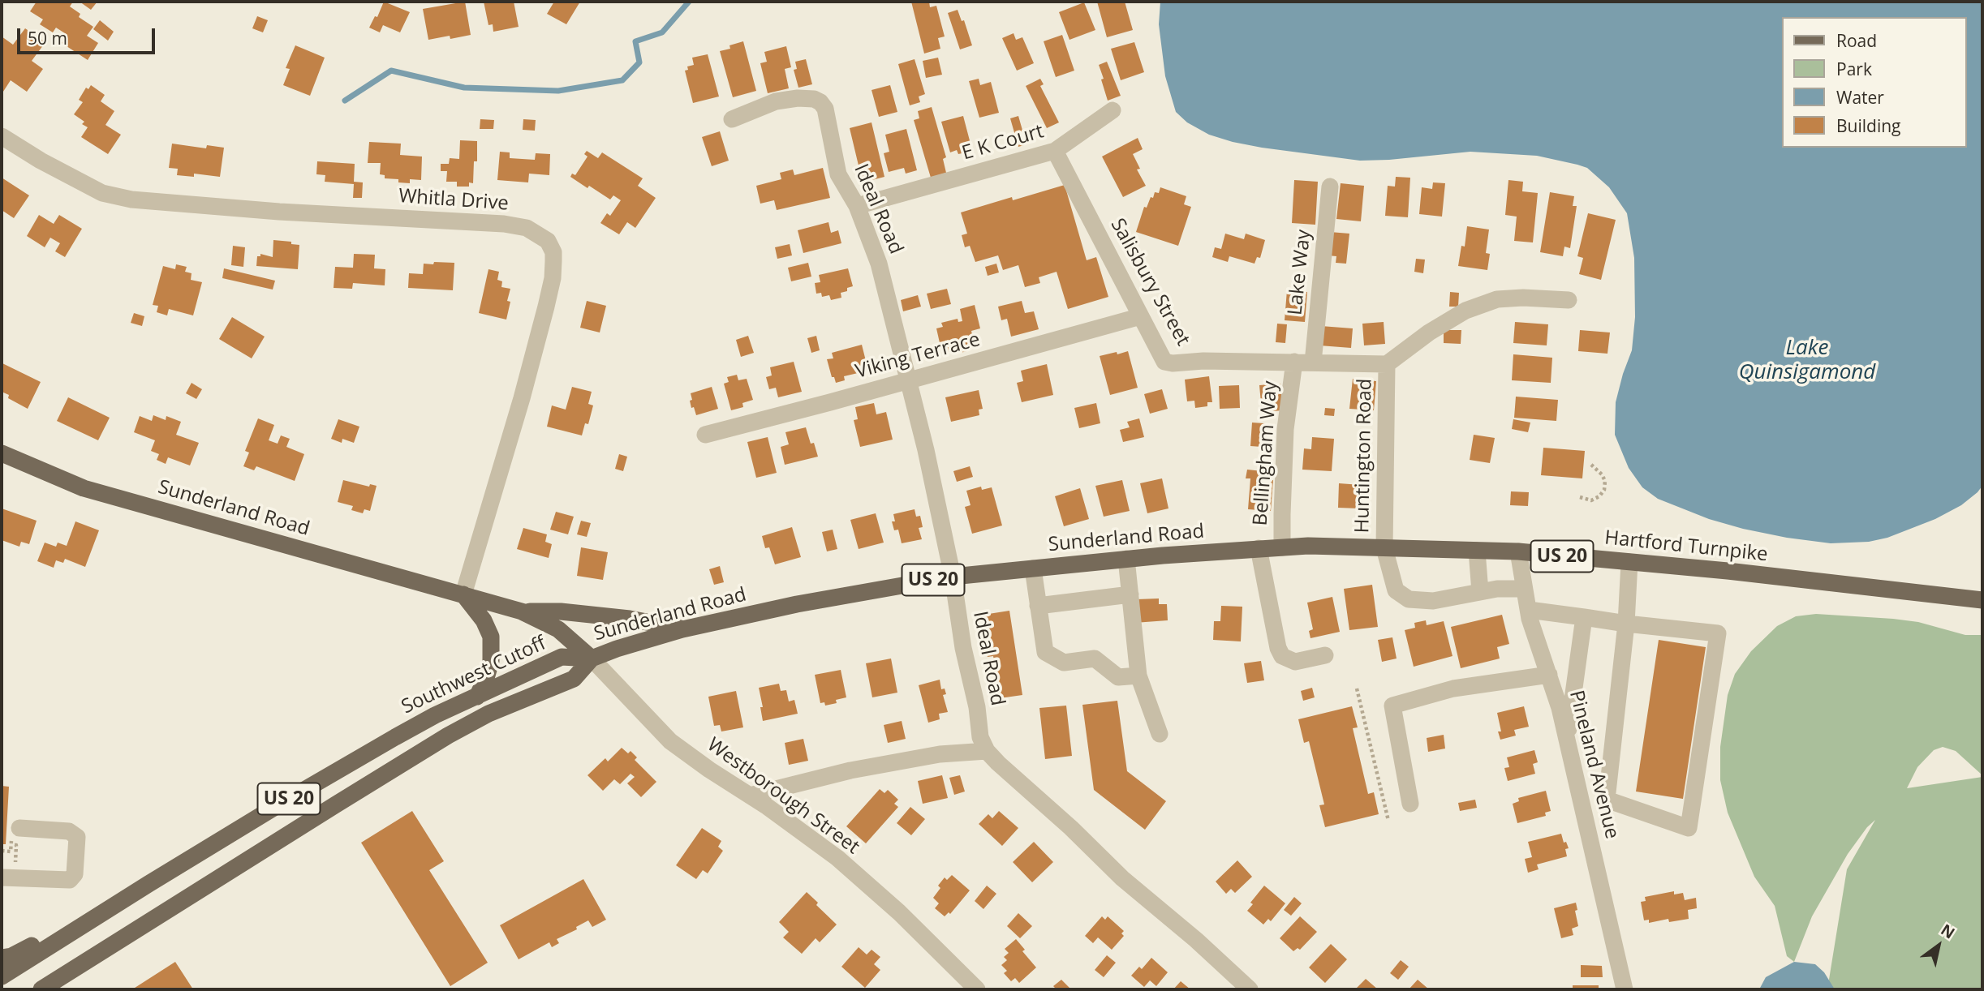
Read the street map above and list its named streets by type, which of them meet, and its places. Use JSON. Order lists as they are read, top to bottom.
{
  "streets": {
    "main road": [
      "Sunderland Road",
      "Hartford Turnpike",
      "US 20",
      "Southwest Cutoff"
    ],
    "street": [
      "E K Court",
      "Whitla Drive",
      "Ideal Road",
      "Lake Way",
      "Salisbury Street",
      "Viking Terrace",
      "Bellingham Way",
      "Huntington Road",
      "Pineland Avenue",
      "Westborough Street"
    ]
  },
  "crossings": [
    ["E K Court", "Ideal Road"],
    ["E K Court", "Salisbury Street"],
    ["Whitla Drive", "Sunderland Road"],
    ["Ideal Road", "Viking Terrace"],
    ["Ideal Road", "Sunderland Road"],
    ["Lake Way", "Salisbury Street"],
    ["Salisbury Street", "Viking Terrace"],
    ["Salisbury Street", "Bellingham Way"],
    ["Salisbury Street", "Huntington Road"],
    ["Bellingham Way", "Sunderland Road"],
    ["Bellingham Way", "Hartford Turnpike"],
    ["Huntington Road", "Hartford Turnpike"],
    ["Huntington Road", "Pineland Avenue"],
    ["Sunderland Road", "Hartford Turnpike"],
    ["Sunderland Road", "Southwest Cutoff"],
    ["Sunderland Road", "Westborough Street"],
    ["Hartford Turnpike", "Pineland Avenue"],
    ["Southwest Cutoff", "Westborough Street"]
  ],
  "water": ["Lake Quinsigamond"],
  "legend": [
    "Road",
    "Park",
    "Water",
    "Building"
  ],
  "scale_bar": "50 m",
  "north": "top right"
}
